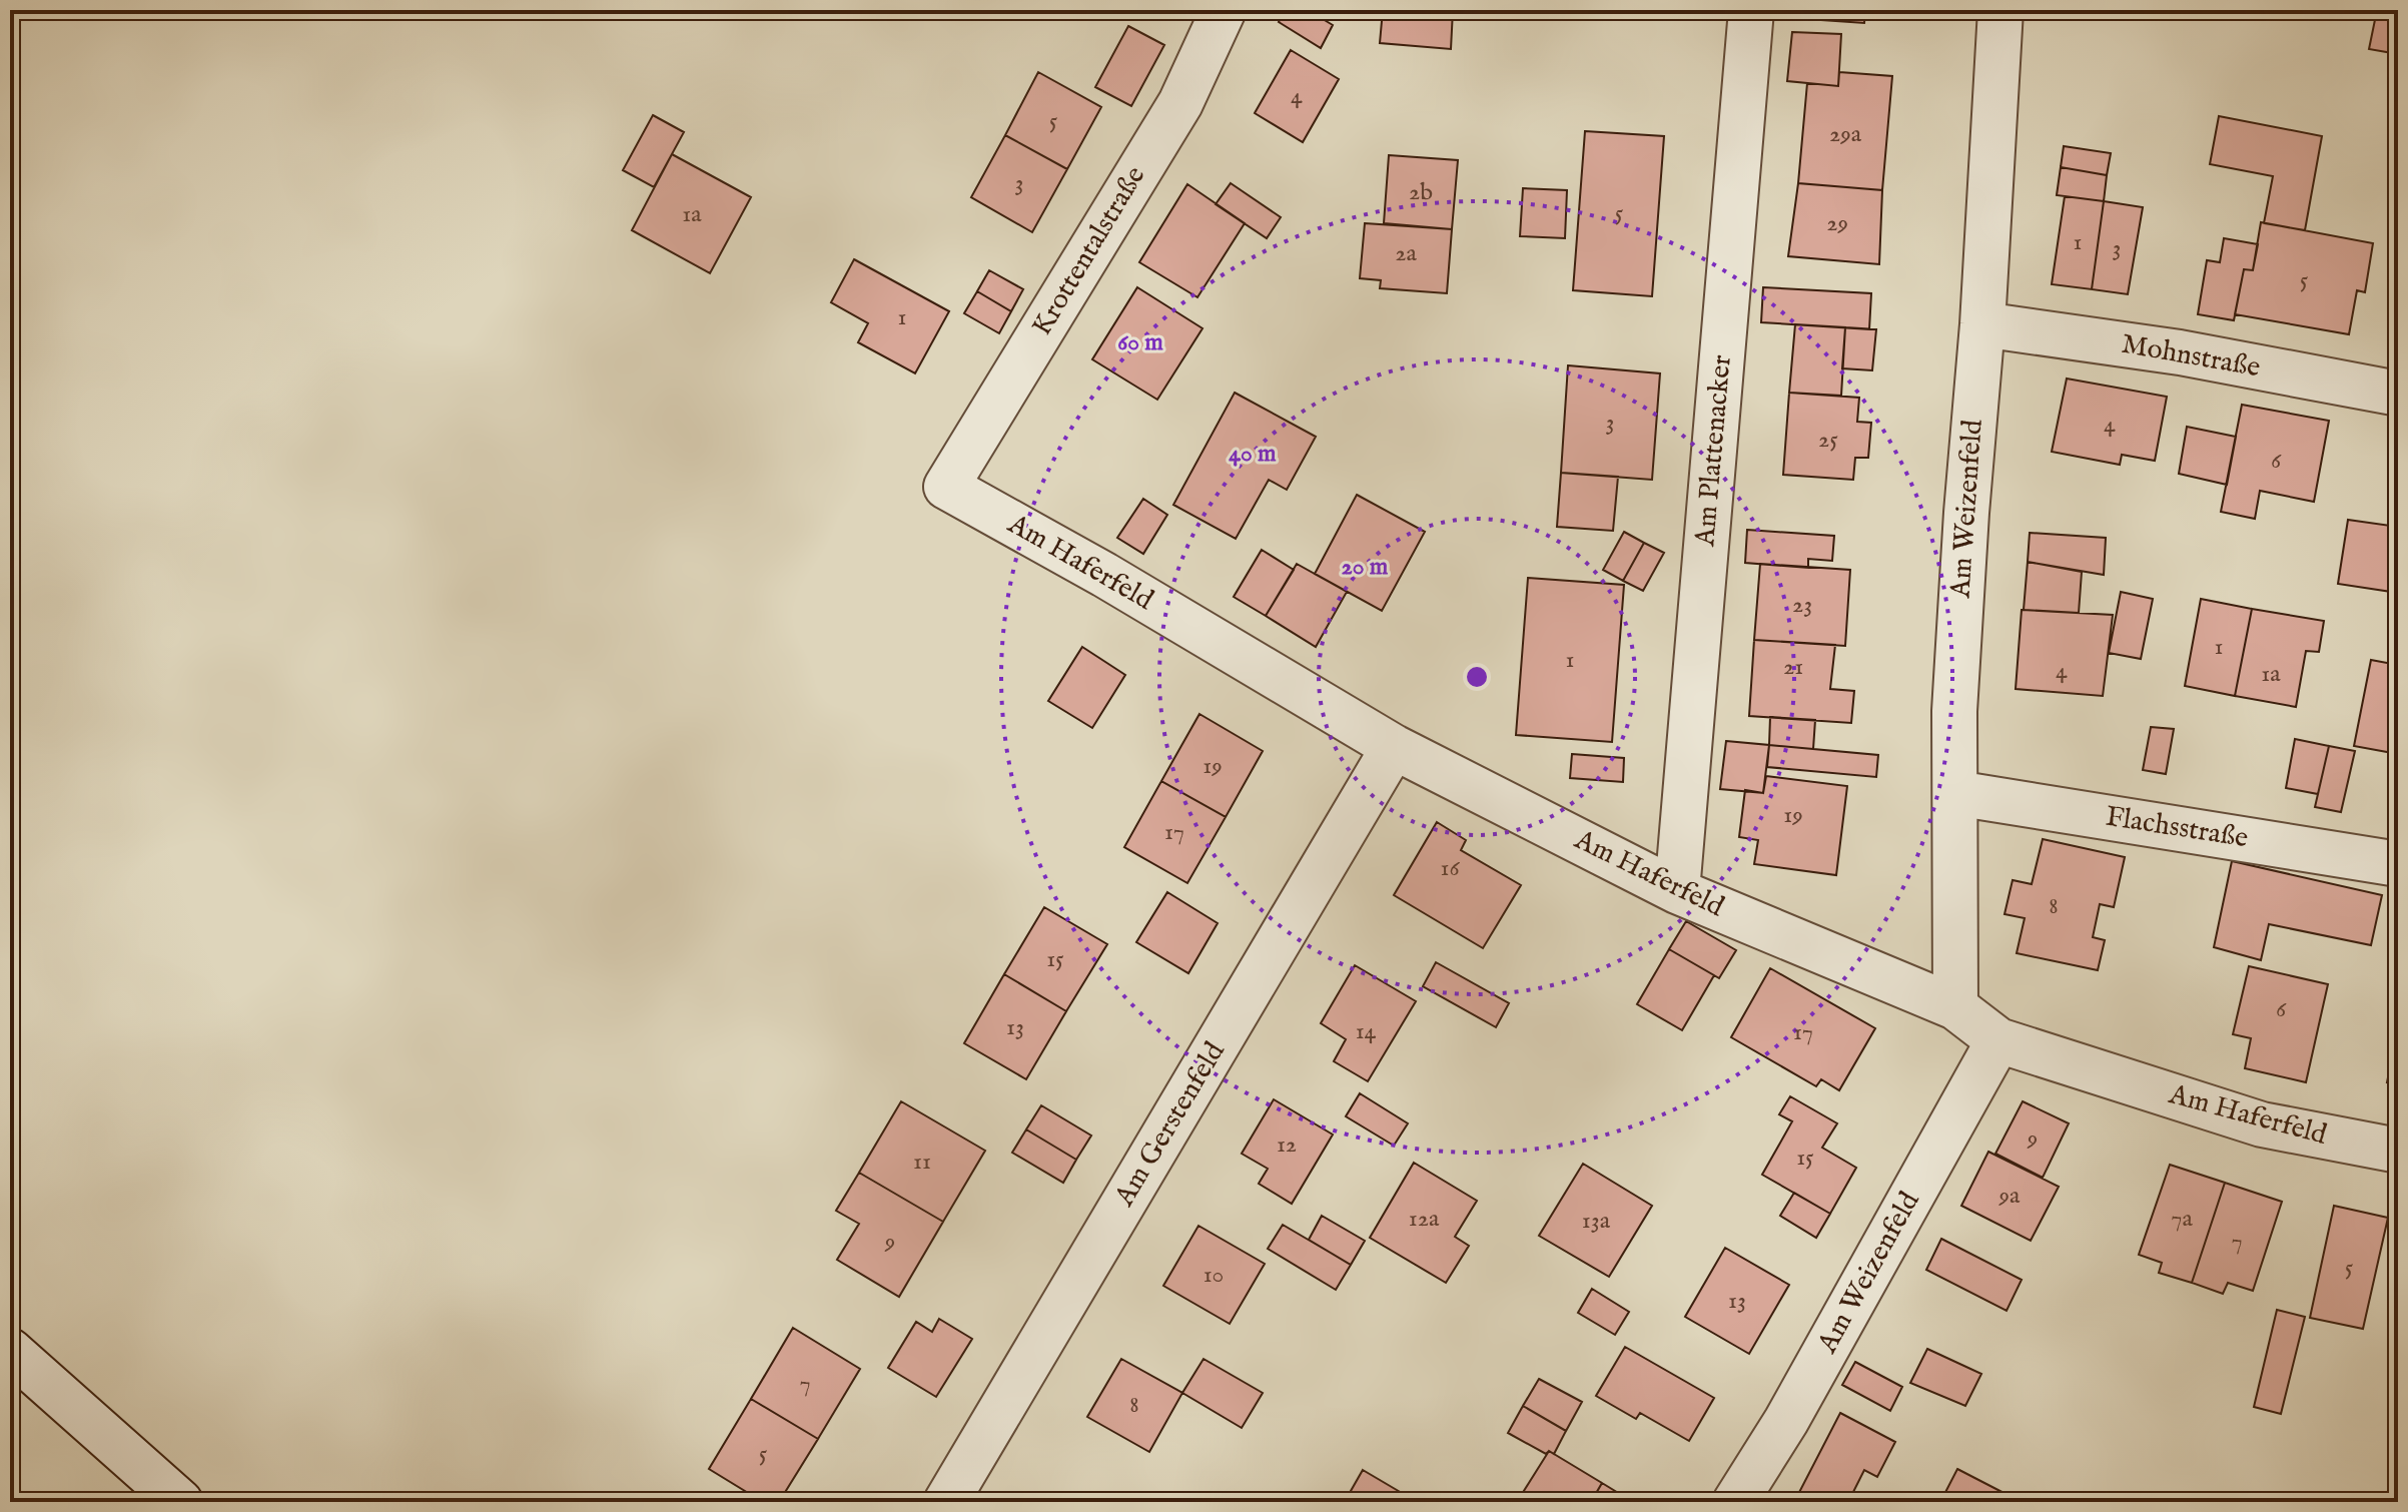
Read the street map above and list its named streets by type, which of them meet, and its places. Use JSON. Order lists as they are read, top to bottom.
{
  "streets": {
    "street": [
      "Krottentalstraße",
      "Mohnstraße",
      "Am Plattenacker",
      "Am Weizenfeld",
      "Am Haferfeld",
      "Flachsstraße",
      "Am Gerstenfeld"
    ]
  },
  "crossings": [
    ["Krottentalstraße", "Am Haferfeld"],
    ["Mohnstraße", "Am Weizenfeld"],
    ["Am Plattenacker", "Am Haferfeld"],
    ["Am Weizenfeld", "Am Haferfeld"],
    ["Am Weizenfeld", "Flachsstraße"],
    ["Am Haferfeld", "Am Gerstenfeld"]
  ],
  "house_numbers": [
    "4",
    "5",
    "29a",
    "3",
    "2b",
    "5",
    "1a",
    "29",
    "1",
    "3",
    "2a",
    "5",
    "1",
    "3",
    "4",
    "25",
    "6",
    "23",
    "1",
    "1",
    "21",
    "4",
    "1a",
    "19",
    "19",
    "17",
    "16",
    "8",
    "15",
    "6",
    "13",
    "14",
    "17",
    "9",
    "12",
    "15",
    "11",
    "9a",
    "12a",
    "7a",
    "13a",
    "9",
    "7",
    "5",
    "10",
    "13",
    "7",
    "8",
    "5"
  ],
  "rings": ["60 m", "40 m", "20 m"]
}
